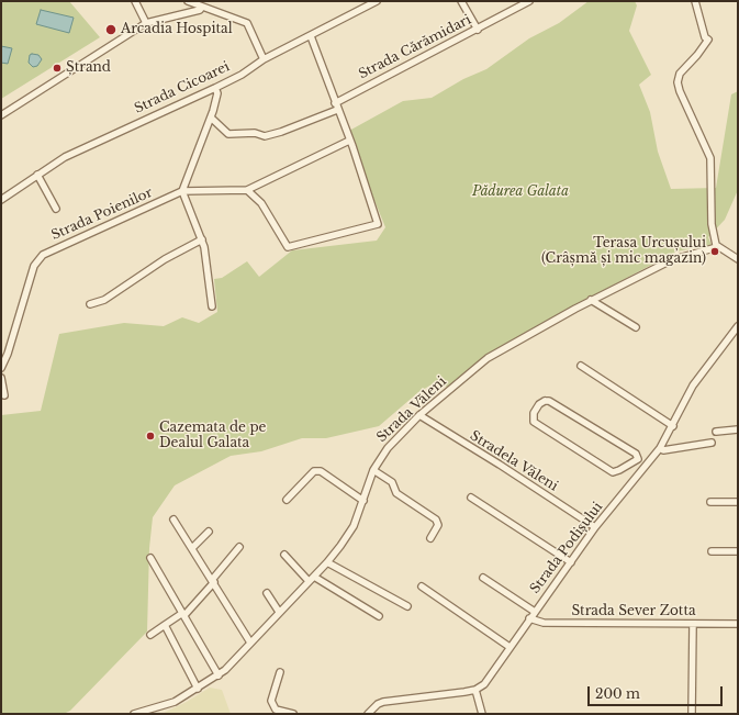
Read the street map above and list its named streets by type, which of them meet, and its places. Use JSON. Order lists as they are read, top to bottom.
{
  "streets": {
    "street": [
      "Strada Cărămidari",
      "Strada Cicoarei",
      "Strada Poienilor",
      "Strada Văleni",
      "Stradela Văleni",
      "Strada Podișului",
      "Strada Sever Zotta"
    ]
  },
  "crossings": [
    ["Strada Văleni", "Stradela Văleni"],
    ["Stradela Văleni", "Strada Podișului"],
    ["Strada Podișului", "Strada Sever Zotta"]
  ],
  "parks": ["Pădurea Galata"],
  "places": [
    "Arcadia Hospital",
    "Ștrand",
    "Terasa Urcușului (Crâșmă și mic magazin)",
    "Cazemata de pe Dealul Galata"
  ],
  "scale_bar": "200 m"
}
